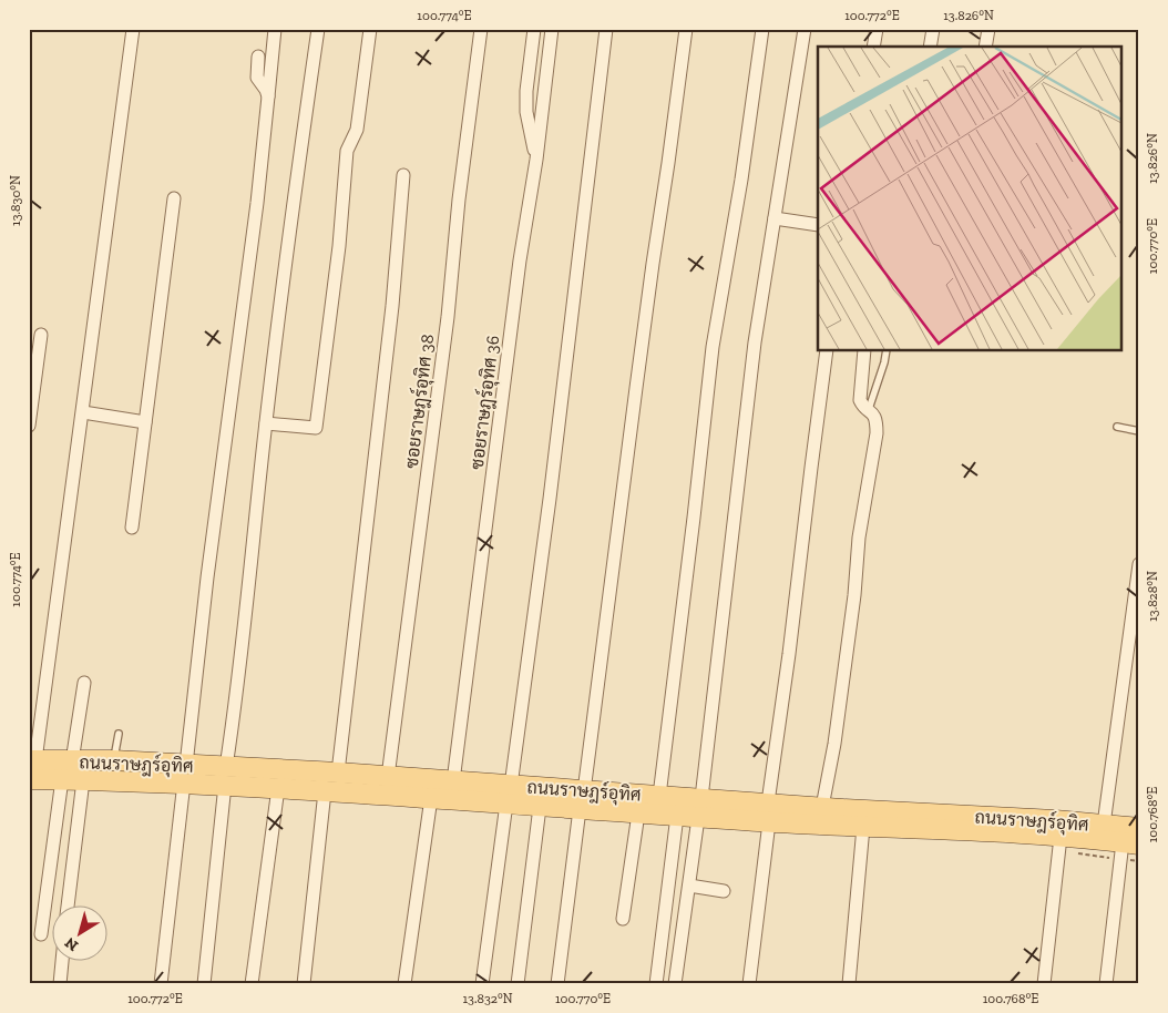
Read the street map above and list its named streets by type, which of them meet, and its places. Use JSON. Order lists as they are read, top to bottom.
{
  "streets": {
    "main road": ["ถนนราษฎร์อุทิศ"],
    "street": ["ซอยราษฎร์อุทิศ 38", "ซอยราษฎร์อุทิศ 36"]
  },
  "crossings": [
    ["ซอยราษฎร์อุทิศ 38", "ถนนราษฎร์อุทิศ"],
    ["ซอยราษฎร์อุทิศ 36", "ถนนราษฎร์อุทิศ"]
  ],
  "north": "bottom left",
  "coordinates": [
    "100.774°E",
    "100.772°E",
    "13.826°N",
    "13.830°N",
    "100.770°E",
    "13.828°N",
    "100.768°E",
    "13.832°N"
  ]
}
